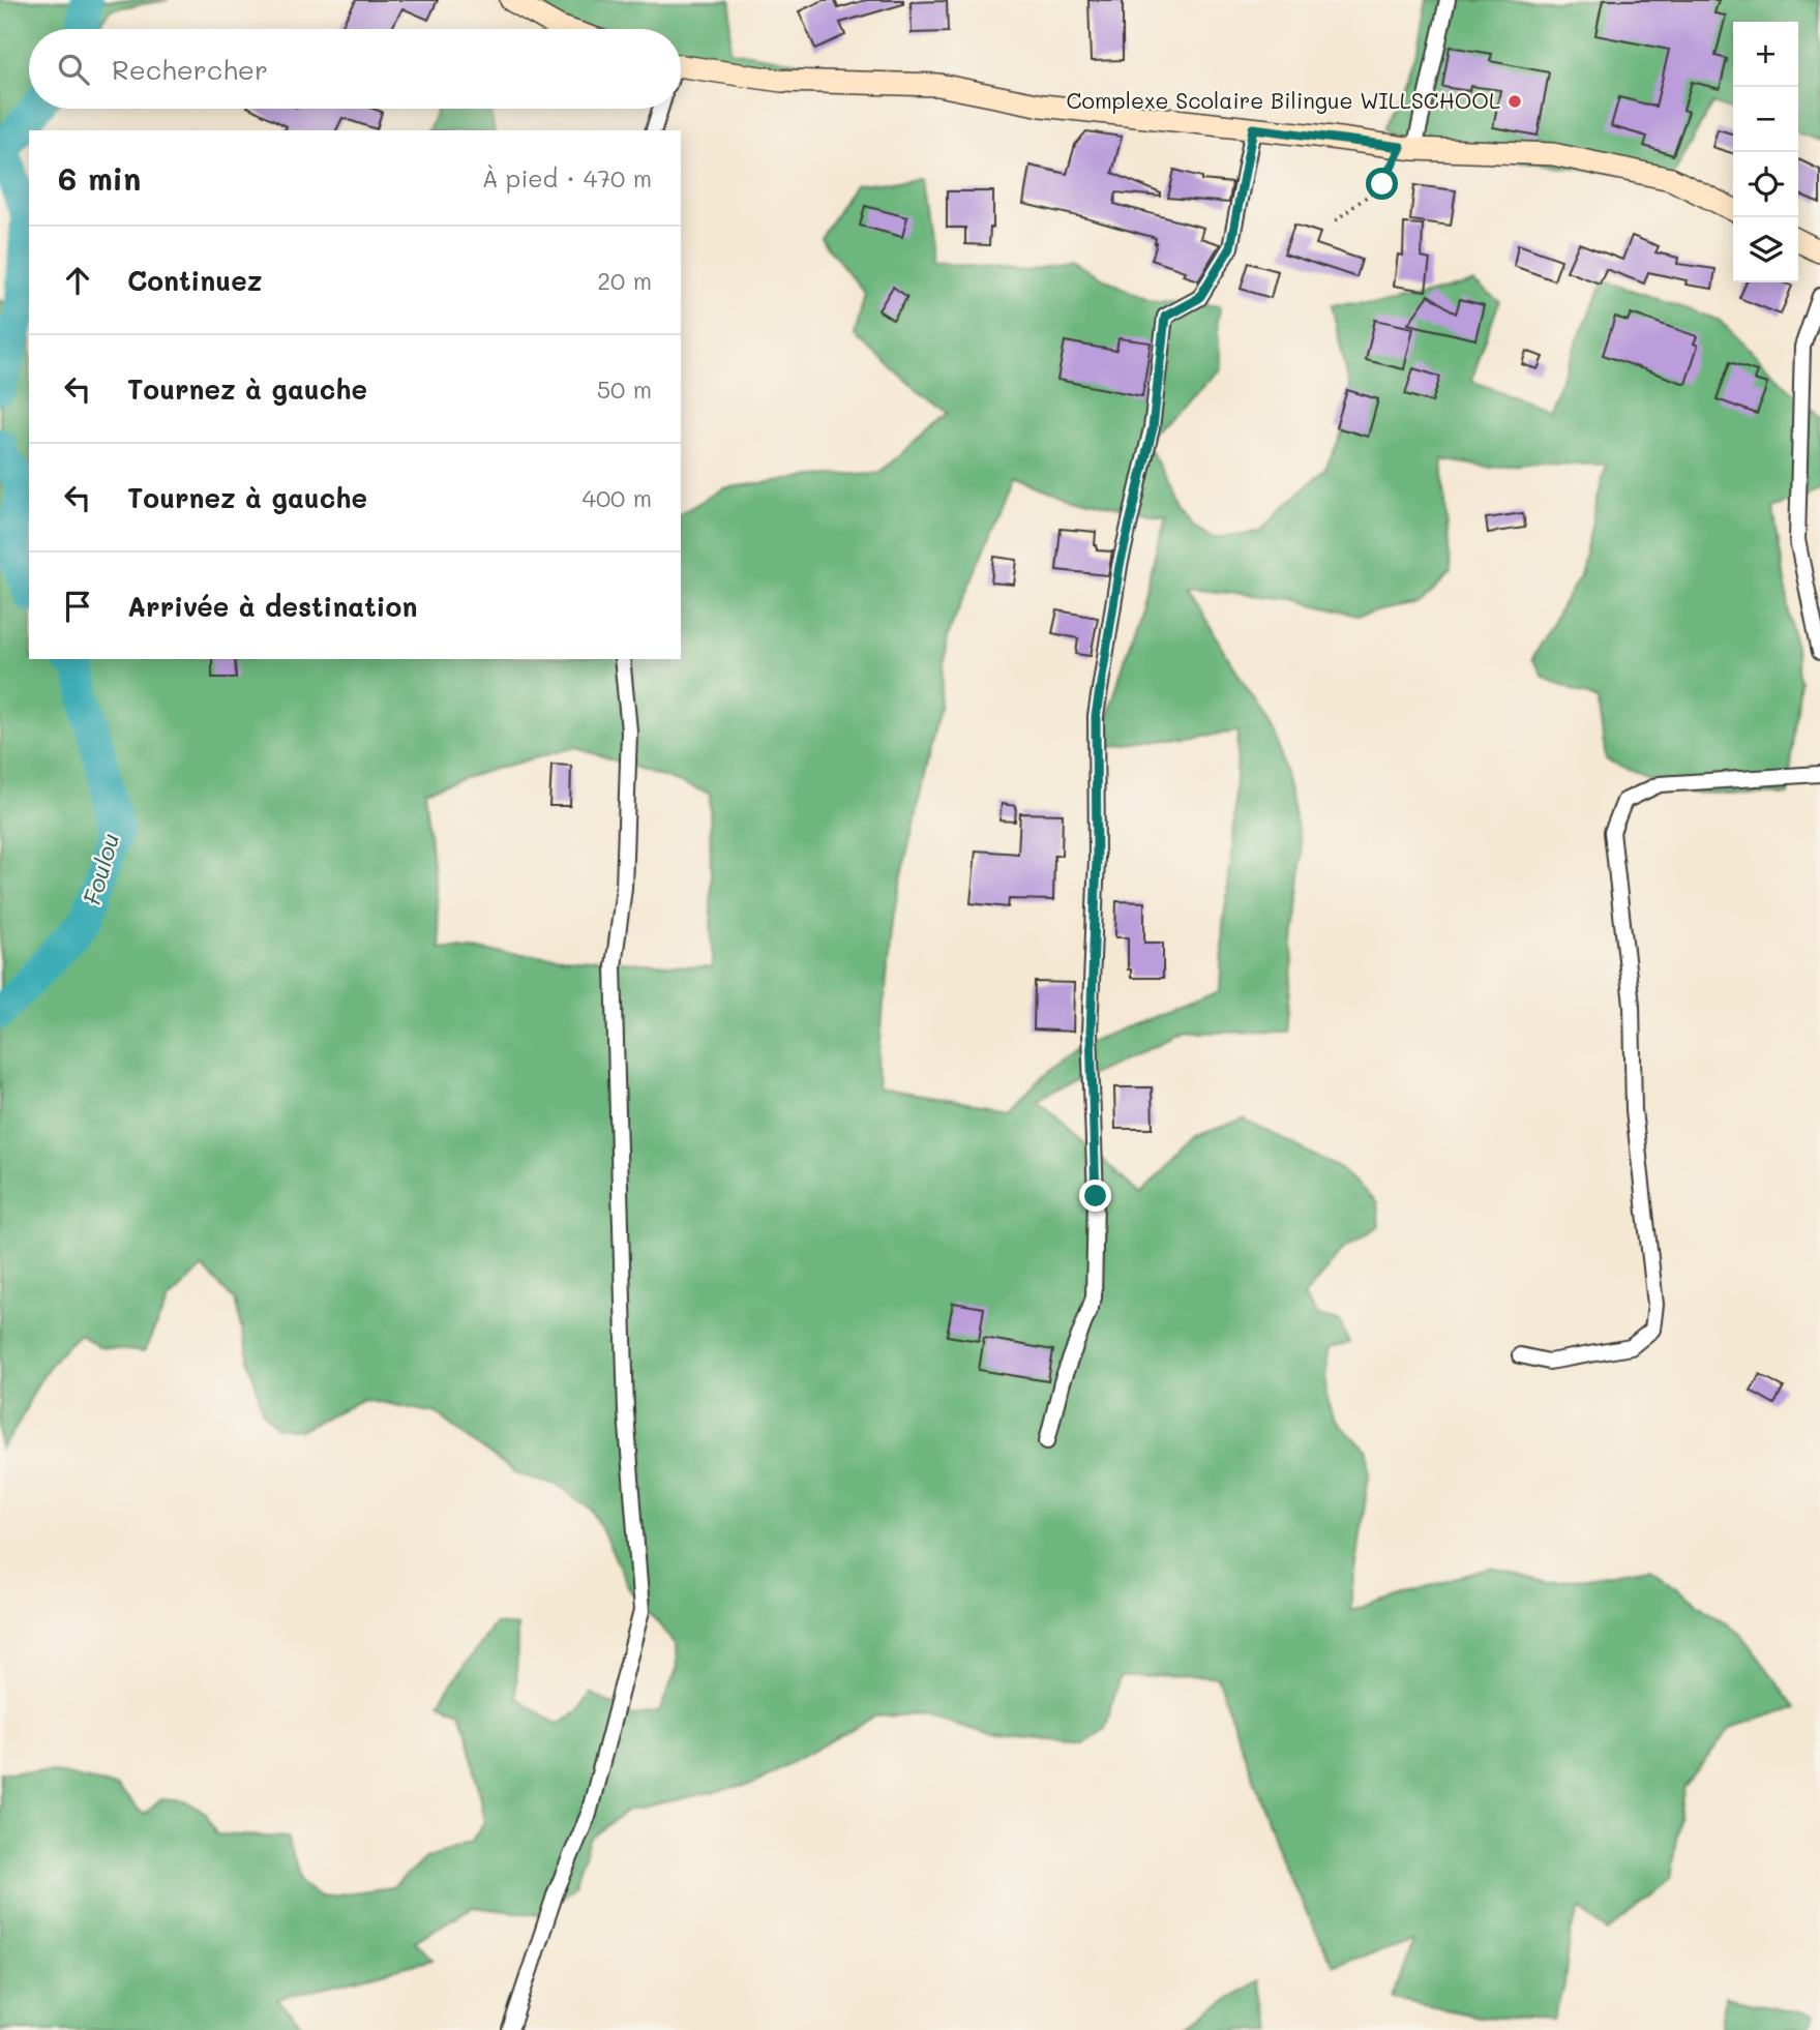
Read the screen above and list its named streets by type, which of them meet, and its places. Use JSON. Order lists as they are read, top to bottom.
{
  "water": ["Foulou"],
  "places": ["Complexe Scolaire Bilingue WILLSCHOOL"],
  "page": {
    "map_buttons": ["+", "−"],
    "search": "Rechercher",
    "heading": ["6 min", "À pied · 470 m"],
    "list": [
      ["Continuez", "20 m"],
      ["Tournez à gauche", "50 m"],
      ["Tournez à gauche", "400 m"],
      "Arrivée à destination"
    ]
  }
}
